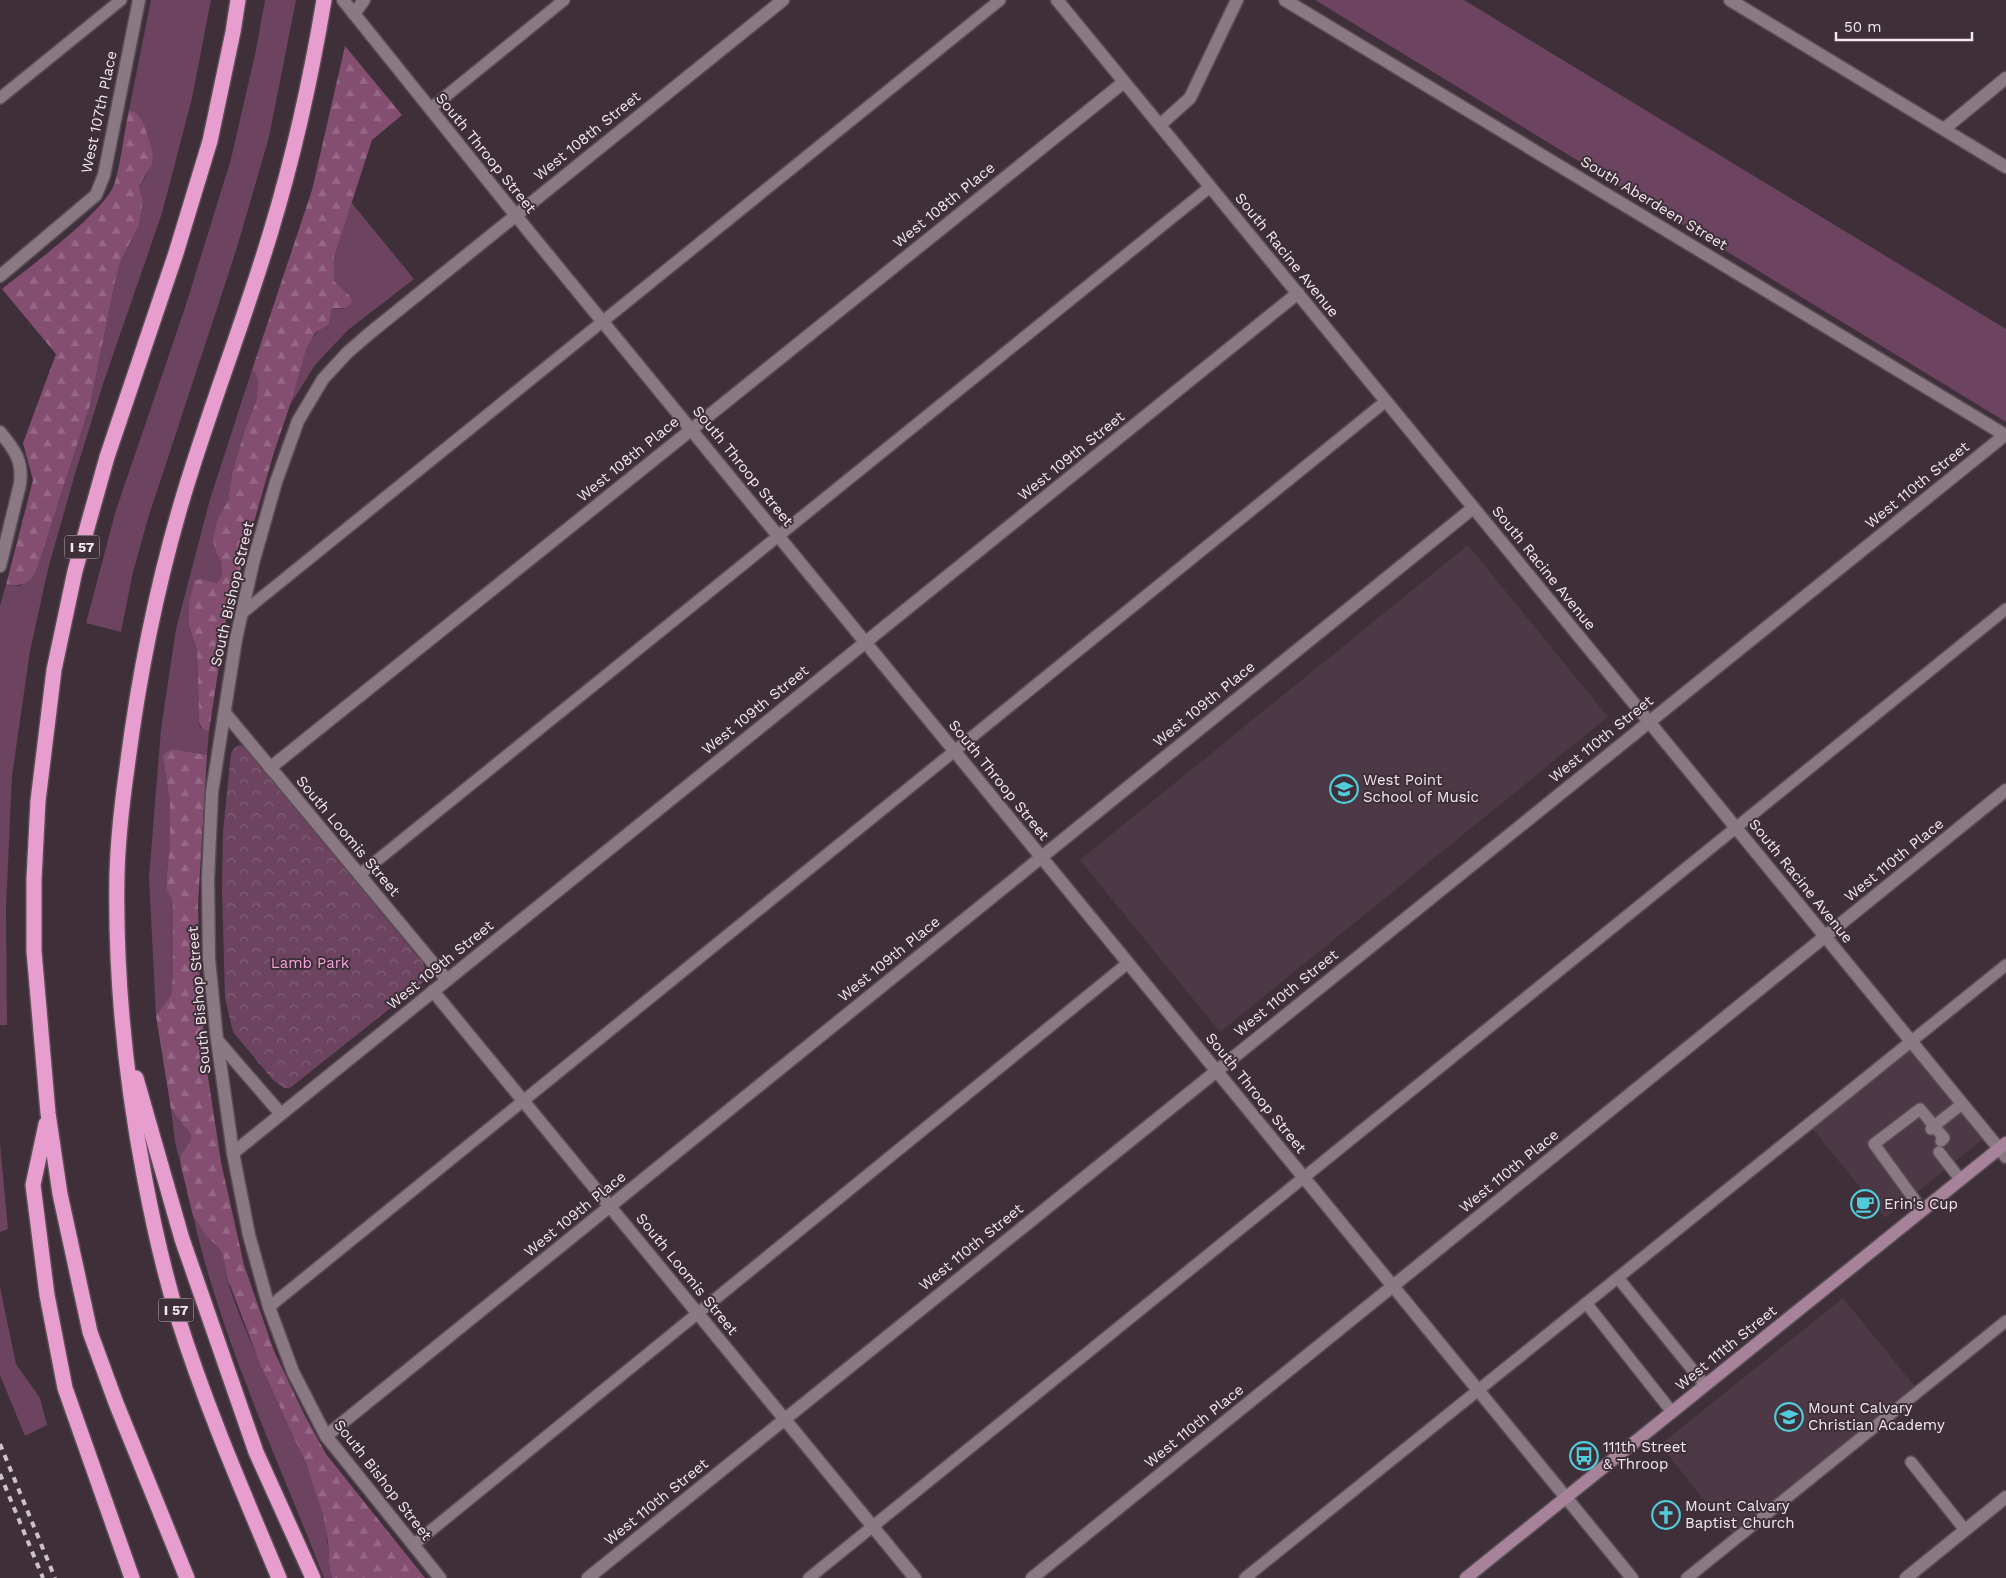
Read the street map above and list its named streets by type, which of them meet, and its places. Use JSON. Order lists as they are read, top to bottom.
{
  "streets": {
    "highway": ["I 57"],
    "main road": ["West 111th Street"],
    "street": [
      "West 107th Place",
      "West 108th Street",
      "South Throop Street",
      "South Aberdeen Street",
      "West 108th Place",
      "South Racine Avenue",
      "West 109th Street",
      "West 110th Street",
      "South Bishop Street",
      "West 109th Place",
      "South Loomis Street",
      "West 110th Place"
    ]
  },
  "crossings": [
    ["West 108th Street", "South Throop Street"],
    ["West 108th Street", "South Bishop Street"],
    ["South Throop Street", "West 108th Place"],
    ["South Throop Street", "West 109th Street"],
    ["South Throop Street", "West 110th Street"],
    ["South Throop Street", "West 109th Place"],
    ["South Throop Street", "West 110th Place"],
    ["South Throop Street", "West 111th Street"],
    ["South Aberdeen Street", "West 110th Street"],
    ["West 108th Place", "South Racine Avenue"],
    ["West 108th Place", "South Loomis Street"],
    ["South Racine Avenue", "West 109th Street"],
    ["South Racine Avenue", "West 110th Street"],
    ["South Racine Avenue", "West 109th Place"],
    ["South Racine Avenue", "West 110th Place"],
    ["South Racine Avenue", "West 111th Street"],
    ["West 109th Street", "South Bishop Street"],
    ["West 109th Street", "South Loomis Street"],
    ["West 110th Street", "South Loomis Street"],
    ["South Bishop Street", "West 109th Place"],
    ["South Bishop Street", "South Loomis Street"],
    ["West 109th Place", "South Loomis Street"]
  ],
  "parks": ["Lamb Park"],
  "places": {
    "school or university": ["West Point School of Music", "Mount Calvary Christian Academy"],
    "cafe": ["Erin's Cup"],
    "bus stop": ["111th Street & Throop"],
    "church": ["Mount Calvary Baptist Church"]
  },
  "scale_bar": "50 m"
}
